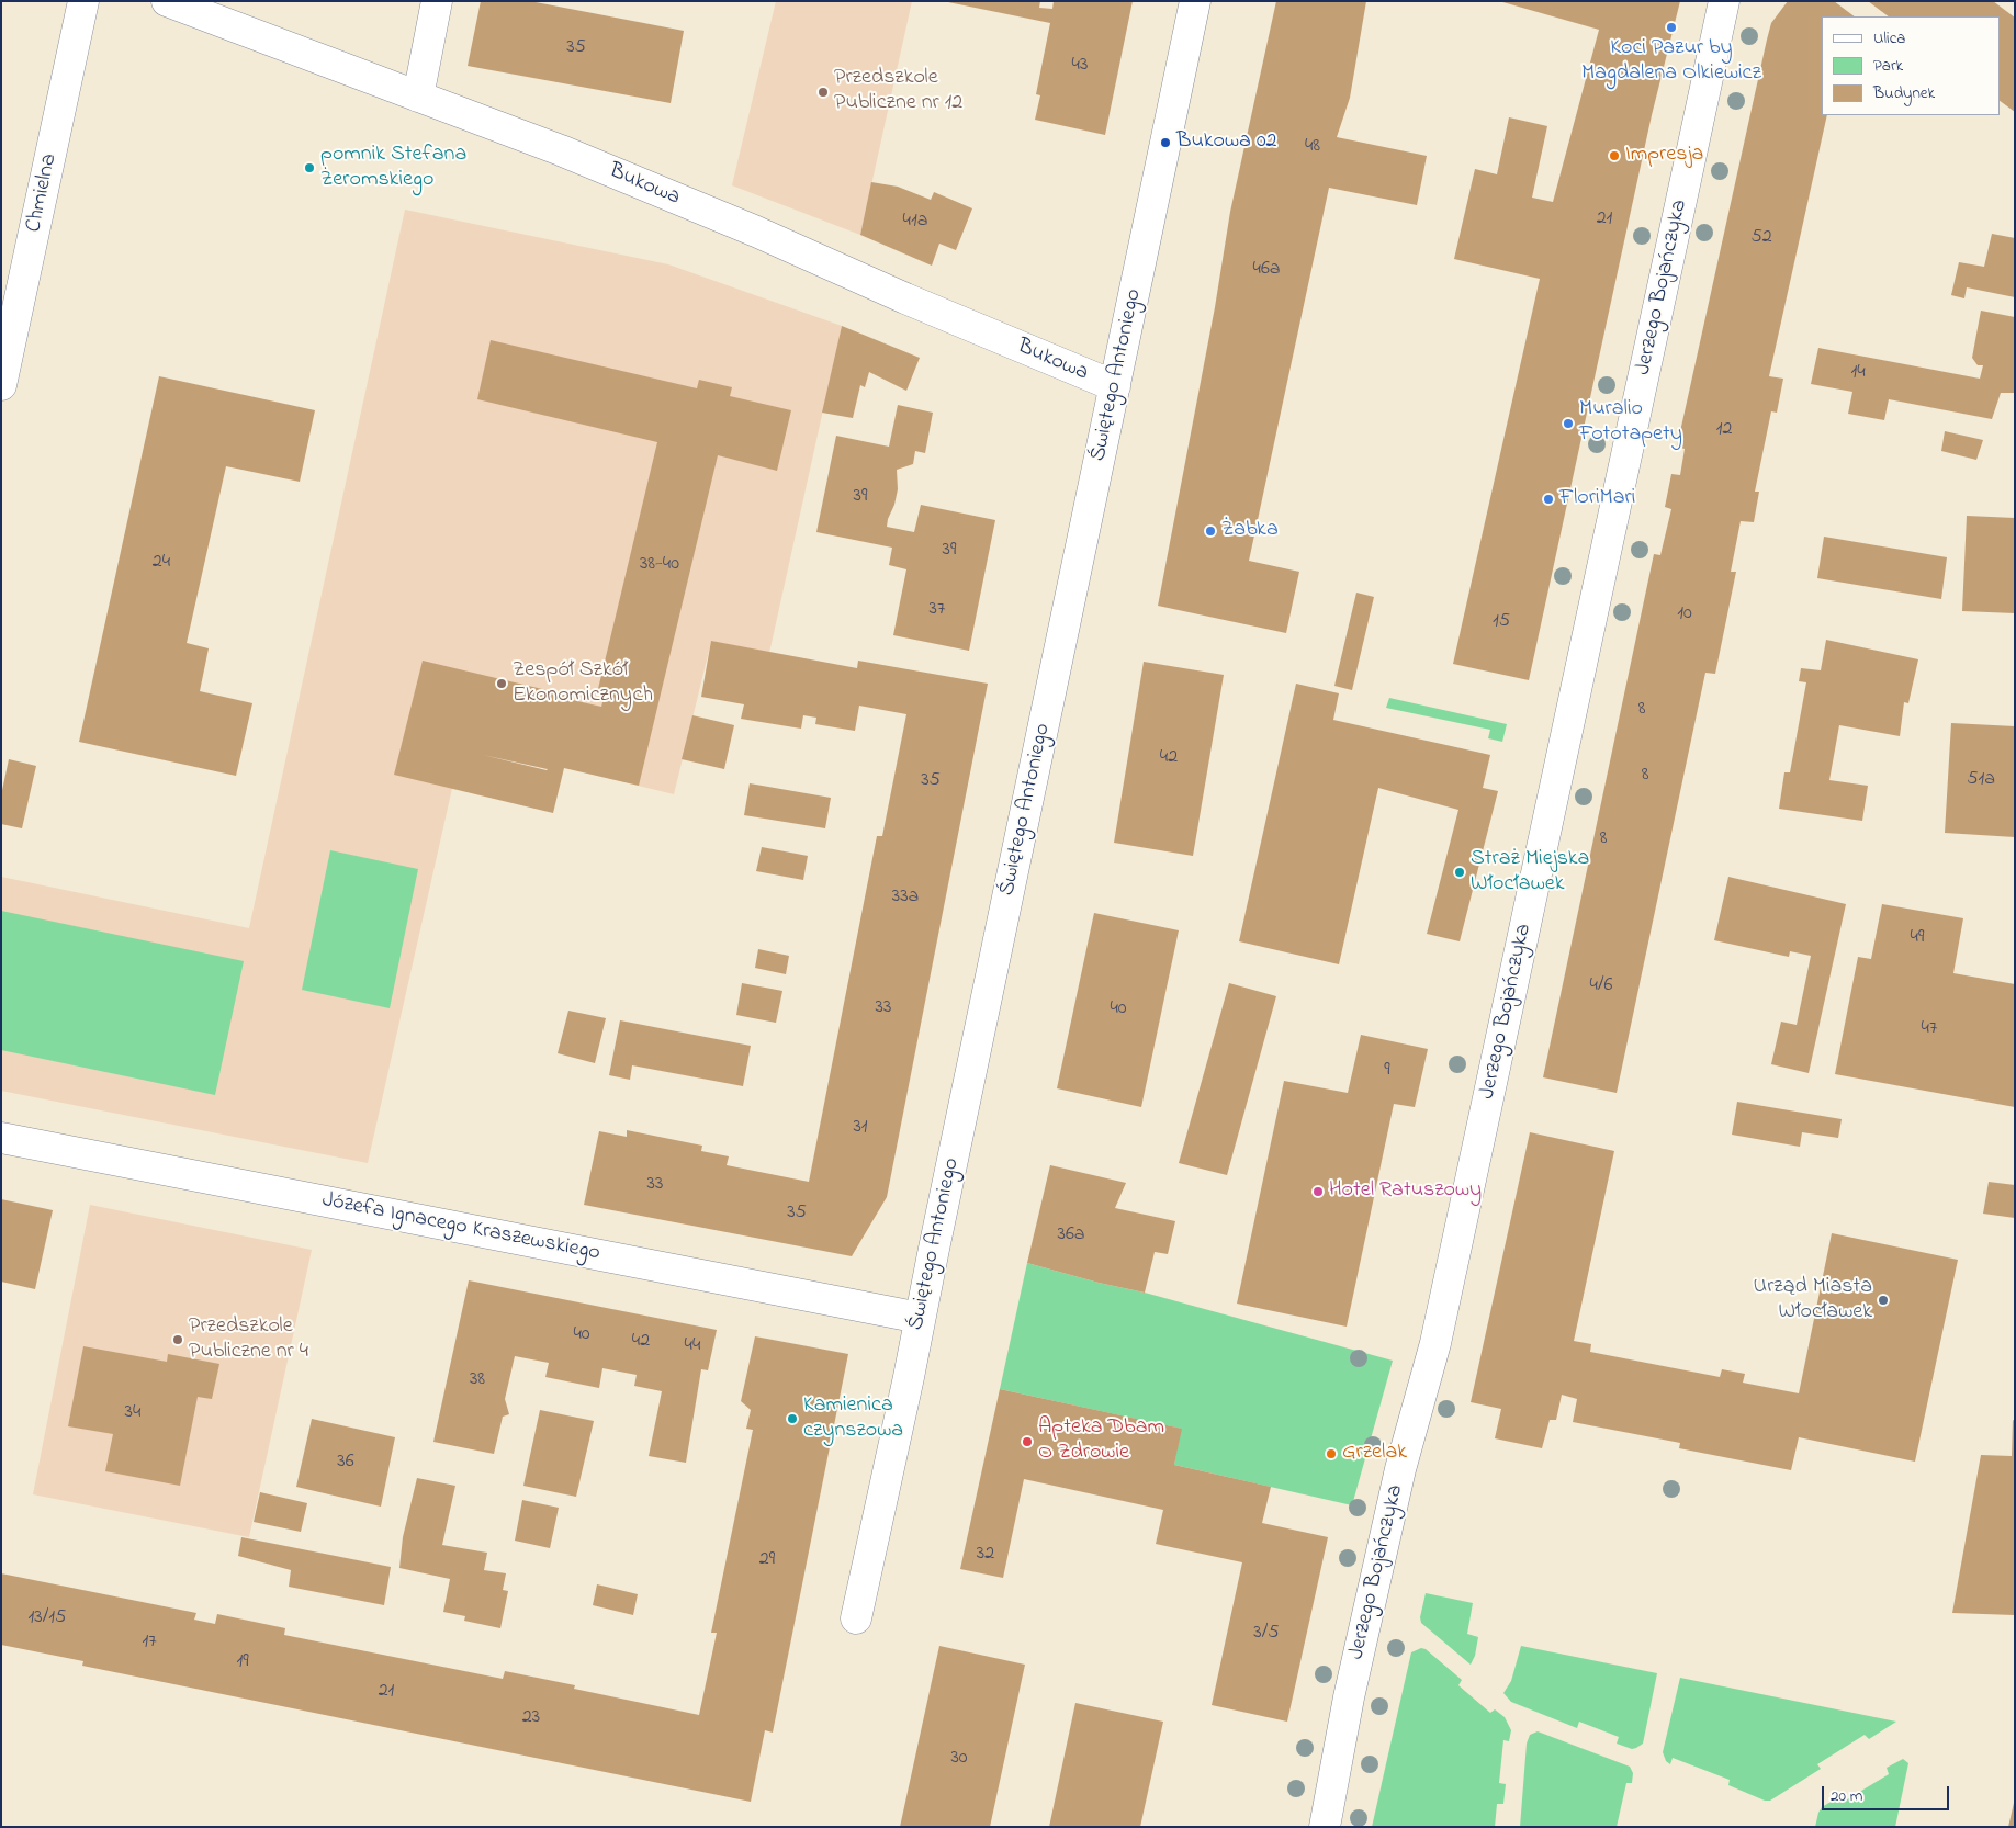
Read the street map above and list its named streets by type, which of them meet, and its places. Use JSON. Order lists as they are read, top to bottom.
{
  "streets": {
    "street": [
      "Bukowa",
      "Chmielna",
      "Jerzego Bojańczyka",
      "Świętego Antoniego",
      "Józefa Ignacego Kraszewskiego"
    ]
  },
  "crossings": [
    ["Bukowa", "Świętego Antoniego"],
    ["Świętego Antoniego", "Józefa Ignacego Kraszewskiego"]
  ],
  "places": [
    "Koci Pazur by Magdalena Olkiewicz",
    "Przedszkole Publiczne nr 12",
    "Bukowa 02",
    "Impresja",
    "pomnik Stefana Żeromskiego",
    "Muralio Fototapety",
    "FloriMari",
    "Żabka",
    "Zespół Szkół Ekonomicznych",
    "Straż Miejska Włocławek",
    "Hotel Ratuszowy",
    "Urząd Miasta Włocławek",
    "Przedszkole Publiczne nr 4",
    "Kamienica czynszowa",
    "Apteka Dbam O Zdrowie",
    "Grzelak"
  ],
  "house_numbers": [
    "35",
    "43",
    "48",
    "21",
    "41a",
    "52",
    "46a",
    "14",
    "12",
    "39",
    "39",
    "24",
    "38-40",
    "37",
    "10",
    "15",
    "8",
    "42",
    "8",
    "51a",
    "35",
    "8",
    "33a",
    "49",
    "4/6",
    "33",
    "40",
    "47",
    "9",
    "31",
    "33",
    "35",
    "36a",
    "40",
    "42",
    "44",
    "38",
    "34",
    "36",
    "32",
    "29",
    "13/15",
    "3/5",
    "17",
    "19",
    "21",
    "23",
    "30"
  ],
  "legend": ["Ulica", "Park", "Budynek"],
  "scale_bar": "20 m"
}
